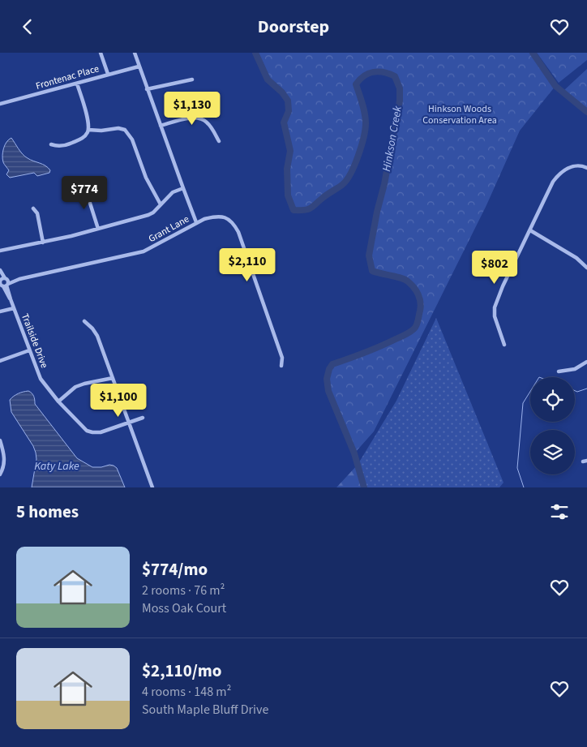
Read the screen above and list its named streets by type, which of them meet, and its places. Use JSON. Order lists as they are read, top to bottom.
{
  "streets": {
    "street": ["Frontenac Place", "Grant Lane", "Trailside Drive"]
  },
  "crossings": [
    ["Frontenac Place", "Grant Lane"],
    ["Grant Lane", "Trailside Drive"]
  ],
  "water": ["Hinkson Creek", "Katy Lake"],
  "parks": ["Hinkson Woods Conservation Area"],
  "page": {
    "header": "Doorstep",
    "price": [
      "$1,130",
      "$774",
      "$2,110",
      "$802",
      "$1,100"
    ],
    "heading": "5 homes",
    "list": [
      {
        "name": "$774/mo",
        "note": "2 rooms · 76 m² · Moss Oak Court"
      },
      {
        "name": "$2,110/mo",
        "note": "4 rooms · 148 m² · South Maple Bluff Drive"
      }
    ]
  }
}
